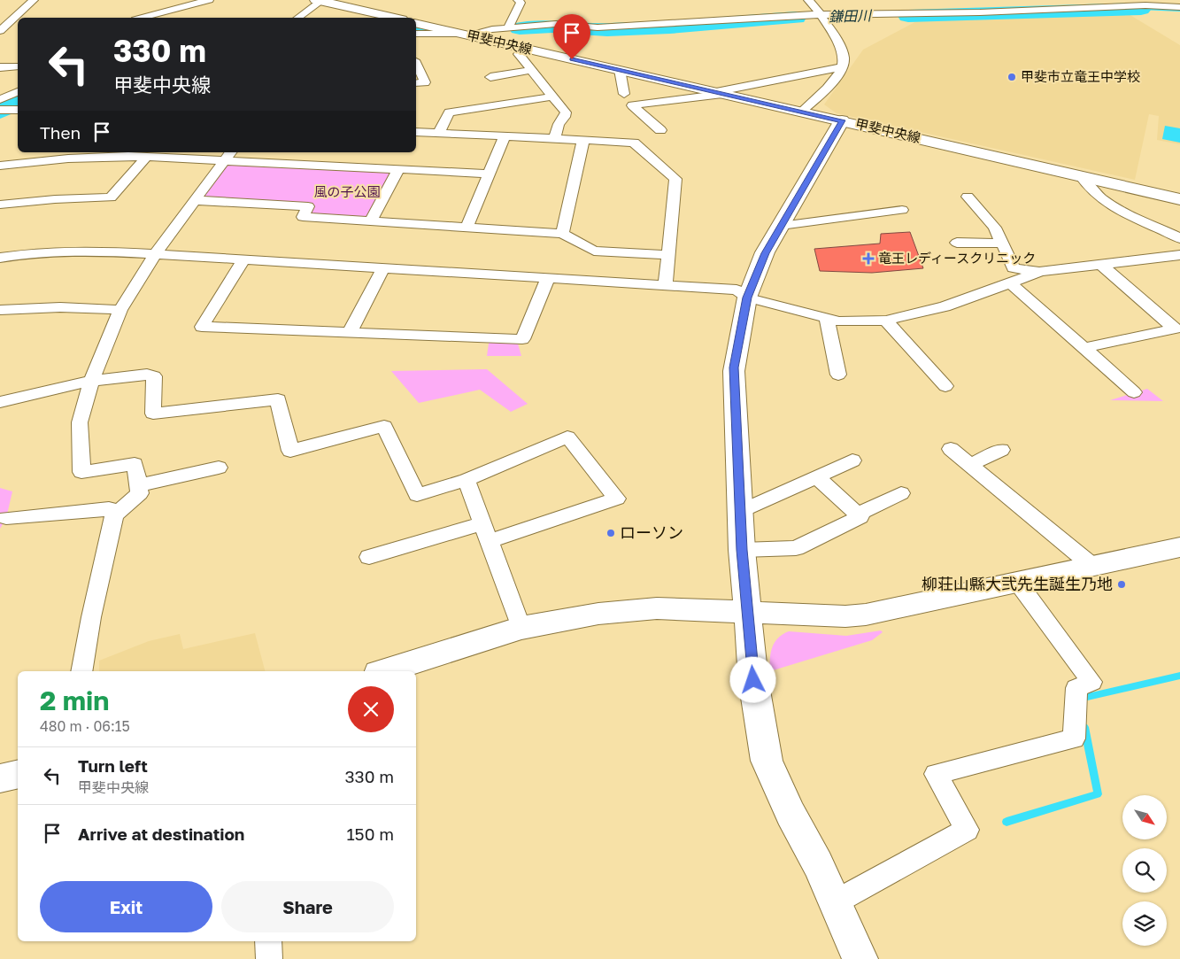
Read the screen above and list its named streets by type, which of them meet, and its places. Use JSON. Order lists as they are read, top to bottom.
{
  "streets": {
    "street": ["甲斐中央線"]
  },
  "water": ["鎌田川"],
  "parks": ["風の子公園"],
  "places": {
    "other": ["甲斐市立竜王中学校", "ローソン", "柳荘山縣大弐先生誕生乃地"],
    "health": ["竜王レディースクリニック"]
  },
  "north": "bottom right",
  "page": {
    "turn": ["330 m", "甲斐中央線"],
    "then": "Then",
    "heading": ["2 min", "480 m · 06:15"],
    "list": [
      {
        "name": "Turn left",
        "note": "甲斐中央線",
        "value": "330 m"
      },
      {
        "name": "Arrive at destination",
        "value": "150 m"
      }
    ],
    "buttons": ["Exit", "Share"]
  }
}
